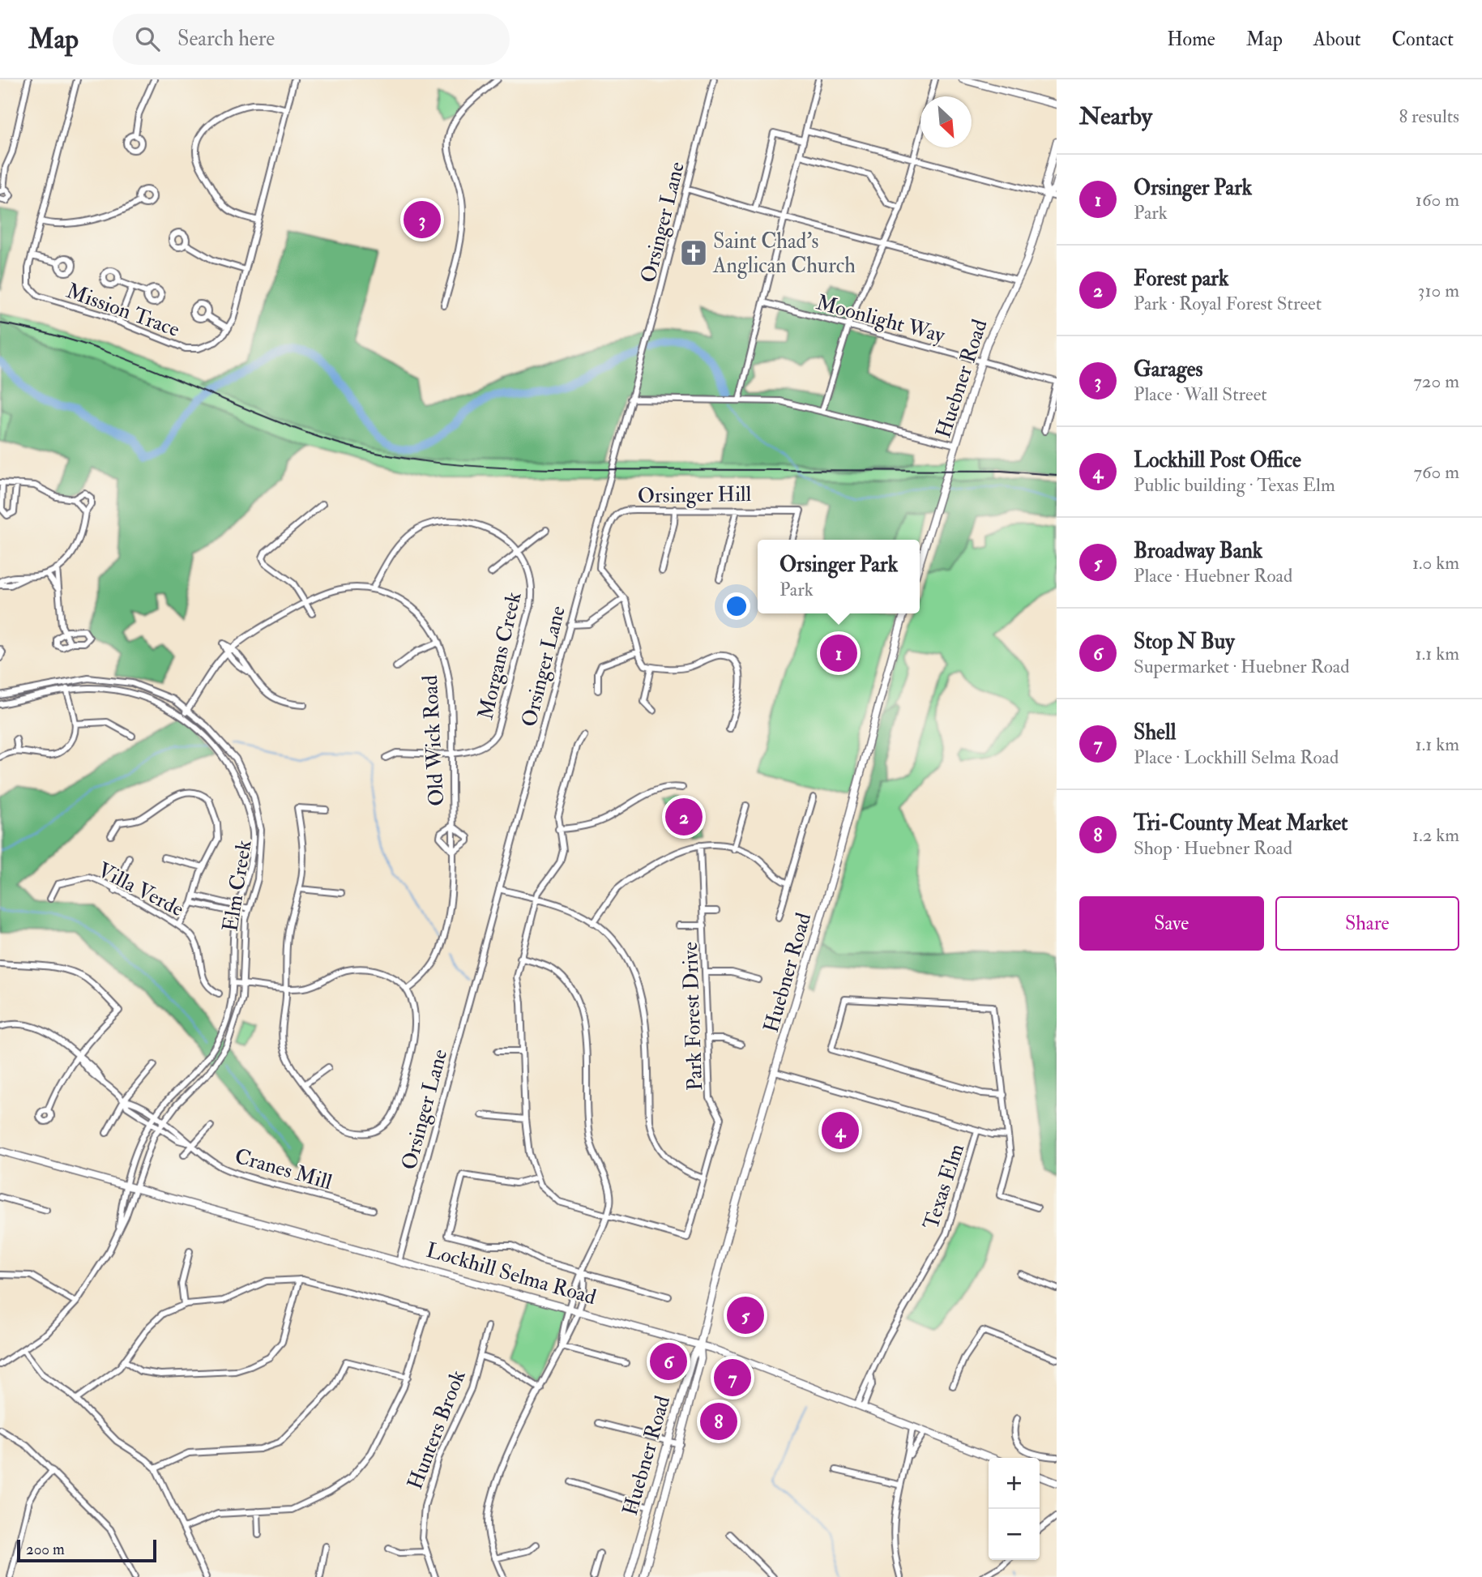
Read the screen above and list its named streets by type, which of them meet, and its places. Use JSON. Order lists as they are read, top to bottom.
{
  "streets": {
    "main road": ["Huebner Road", "Lockhill Selma Road"],
    "street": [
      "Orsinger Lane",
      "Mission Trace",
      "Moonlight Way",
      "Orsinger Hill",
      "Morgans Creek",
      "Old Wick Road",
      "Elm Creek",
      "Villa Verde",
      "Park Forest Drive",
      "Cranes Mill",
      "Texas Elm",
      "Hunters Brook"
    ]
  },
  "crossings": [
    ["Orsinger Lane", "Lockhill Selma Road"],
    ["Moonlight Way", "Huebner Road"],
    ["Huebner Road", "Texas Elm"],
    ["Huebner Road", "Lockhill Selma Road"],
    ["Morgans Creek", "Old Wick Road"],
    ["Old Wick Road", "Elm Creek"],
    ["Elm Creek", "Cranes Mill"],
    ["Elm Creek", "Lockhill Selma Road"],
    ["Texas Elm", "Lockhill Selma Road"]
  ],
  "places": {
    "church": ["Saint Chad's Anglican Church"]
  },
  "scale_bar": "200 m",
  "north": "bottom right",
  "page": {
    "header": "Map",
    "search": "Search here",
    "nav": [
      "Home",
      "Map",
      "About",
      "Contact"
    ],
    "heading": ["Nearby", "8 results"],
    "list": [
      {
        "mark": "1",
        "name": "Orsinger Park",
        "note": "Park",
        "value": "160 m"
      },
      {
        "mark": "2",
        "name": "Forest park",
        "note": "Park · Royal Forest Street",
        "value": "310 m"
      },
      {
        "mark": "3",
        "name": "Garages",
        "note": "Place · Wall Street",
        "value": "720 m"
      },
      {
        "mark": "4",
        "name": "Lockhill Post Office",
        "note": "Public building · Texas Elm",
        "value": "760 m"
      },
      {
        "mark": "5",
        "name": "Broadway Bank",
        "note": "Place · Huebner Road",
        "value": "1.0 km"
      },
      {
        "mark": "6",
        "name": "Stop N Buy",
        "note": "Supermarket · Huebner Road",
        "value": "1.1 km"
      },
      {
        "mark": "7",
        "name": "Shell",
        "note": "Place · Lockhill Selma Road",
        "value": "1.1 km"
      },
      {
        "mark": "8",
        "name": "Tri-County Meat Market",
        "note": "Shop · Huebner Road",
        "value": "1.2 km"
      }
    ],
    "pins": [
      "3",
      "1",
      "2",
      "4",
      "5",
      "6",
      "7",
      "8"
    ],
    "popup": ["Orsinger Park", "Park"],
    "buttons": ["Save", "Share"],
    "map_buttons": ["+", "−"],
    "scale": "200 m"
  }
}
